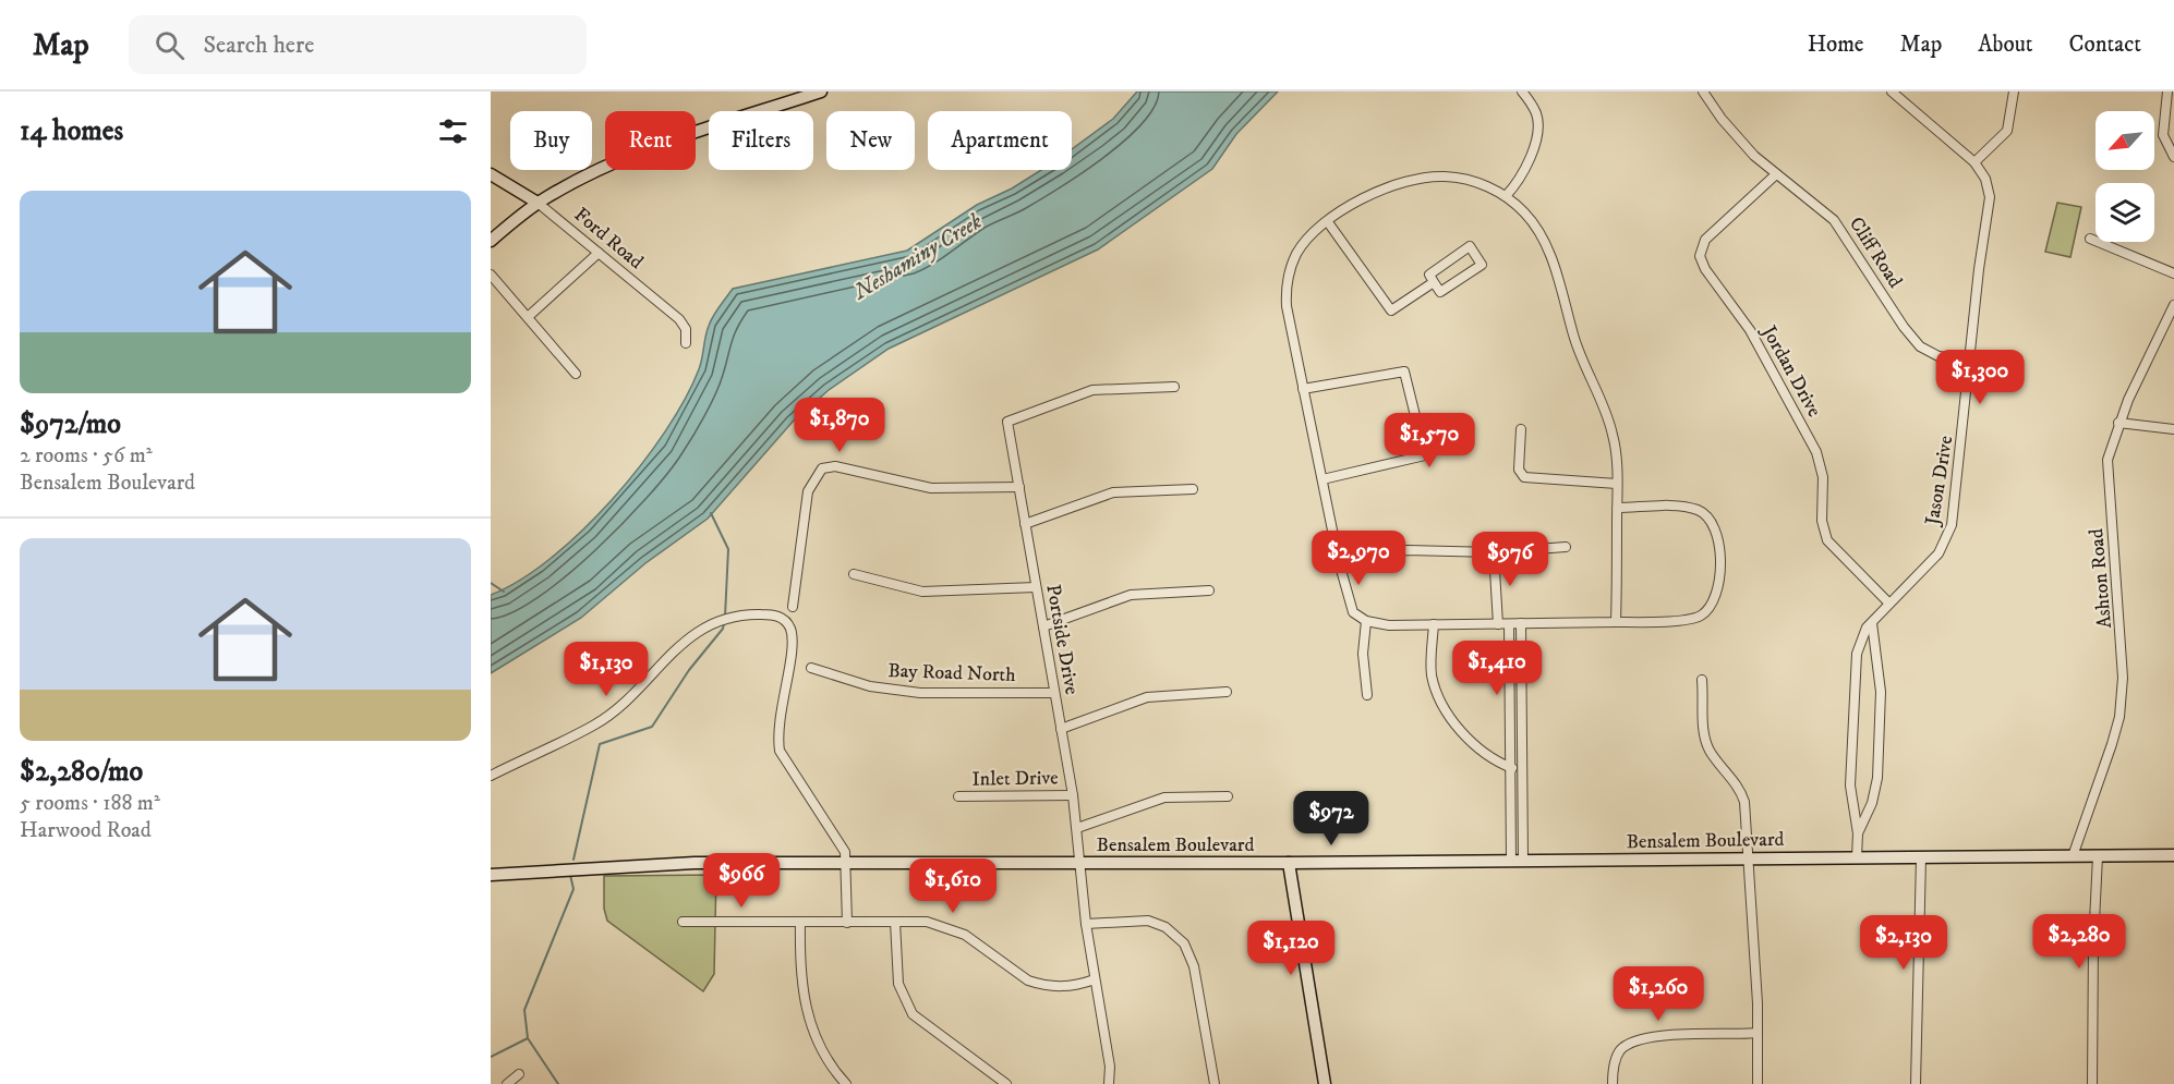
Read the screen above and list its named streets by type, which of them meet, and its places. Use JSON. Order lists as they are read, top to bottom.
{
  "streets": {
    "main road": ["Ford Road", "Bensalem Boulevard"],
    "street": [
      "Cliff Road",
      "Jordan Drive",
      "Jason Drive",
      "Ashton Road",
      "Portside Drive",
      "Bay Road North",
      "Inlet Drive"
    ]
  },
  "crossings": [
    ["Cliff Road", "Jordan Drive"],
    ["Cliff Road", "Jason Drive"],
    ["Jordan Drive", "Jason Drive"],
    ["Jason Drive", "Bensalem Boulevard"],
    ["Ashton Road", "Bensalem Boulevard"],
    ["Portside Drive", "Bay Road North"],
    ["Portside Drive", "Inlet Drive"],
    ["Portside Drive", "Bensalem Boulevard"]
  ],
  "water": ["Neshaminy Creek"],
  "north": "bottom left",
  "page": {
    "header": "Map",
    "search": "Search here",
    "nav": [
      "Home",
      "Map",
      "About",
      "Contact"
    ],
    "heading": "14 homes",
    "chip": [
      "Buy",
      "Rent",
      "Filters",
      "New",
      "Apartment"
    ],
    "list": [
      {
        "name": "$972/mo",
        "note": "2 rooms · 56 m² · Bensalem Boulevard"
      },
      {
        "name": "$2,280/mo",
        "note": "5 rooms · 188 m² · Harwood Road"
      }
    ],
    "price": [
      "$1,300",
      "$1,870",
      "$1,570",
      "$2,970",
      "$976",
      "$1,410",
      "$1,130",
      "$972",
      "$966",
      "$1,610",
      "$2,280",
      "$2,130",
      "$1,120",
      "$1,260"
    ]
  }
}
